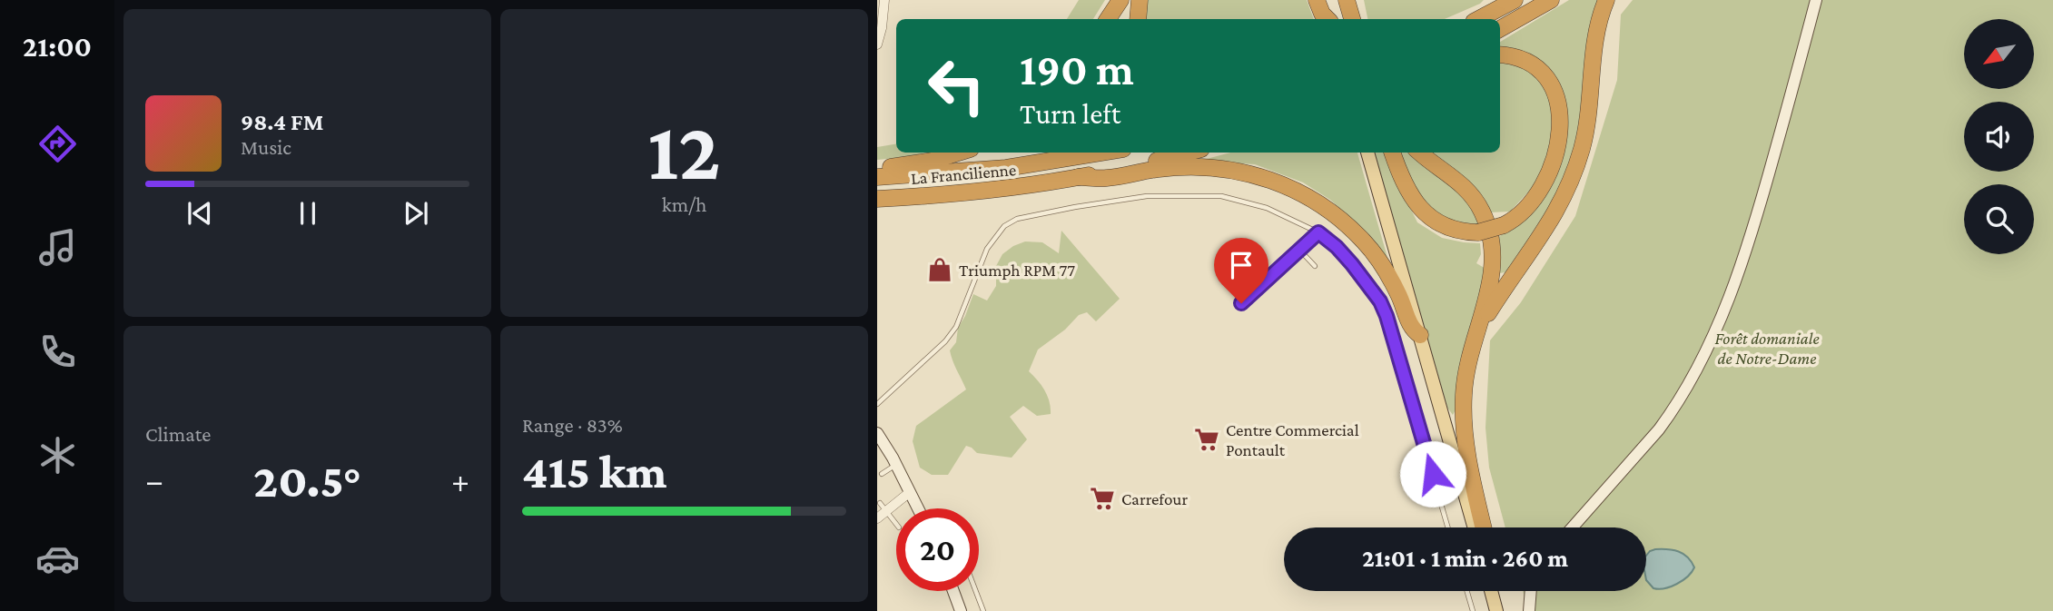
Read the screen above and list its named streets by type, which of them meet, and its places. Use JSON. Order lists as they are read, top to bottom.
{
  "streets": {
    "highway": ["La Francilienne"]
  },
  "parks": ["Forêt domaniale de Notre-Dame"],
  "places": {
    "shop": ["Triumph RPM 77"],
    "supermarket": ["Centre Commercial Pontault", "Carrefour"]
  },
  "north": "bottom left",
  "page": {
    "tabs": "21:00",
    "tile": [
      ["12", "km/h"],
      "Climate",
      ["Range · 83%", "415 km"]
    ],
    "turn": ["190 m", "Turn left"],
    "song": ["98.4 FM", "Music"],
    "heat": ["−", "20.5°", "+"],
    "limit": "20",
    "trip": "21:01 · 1 min · 260 m"
  }
}
